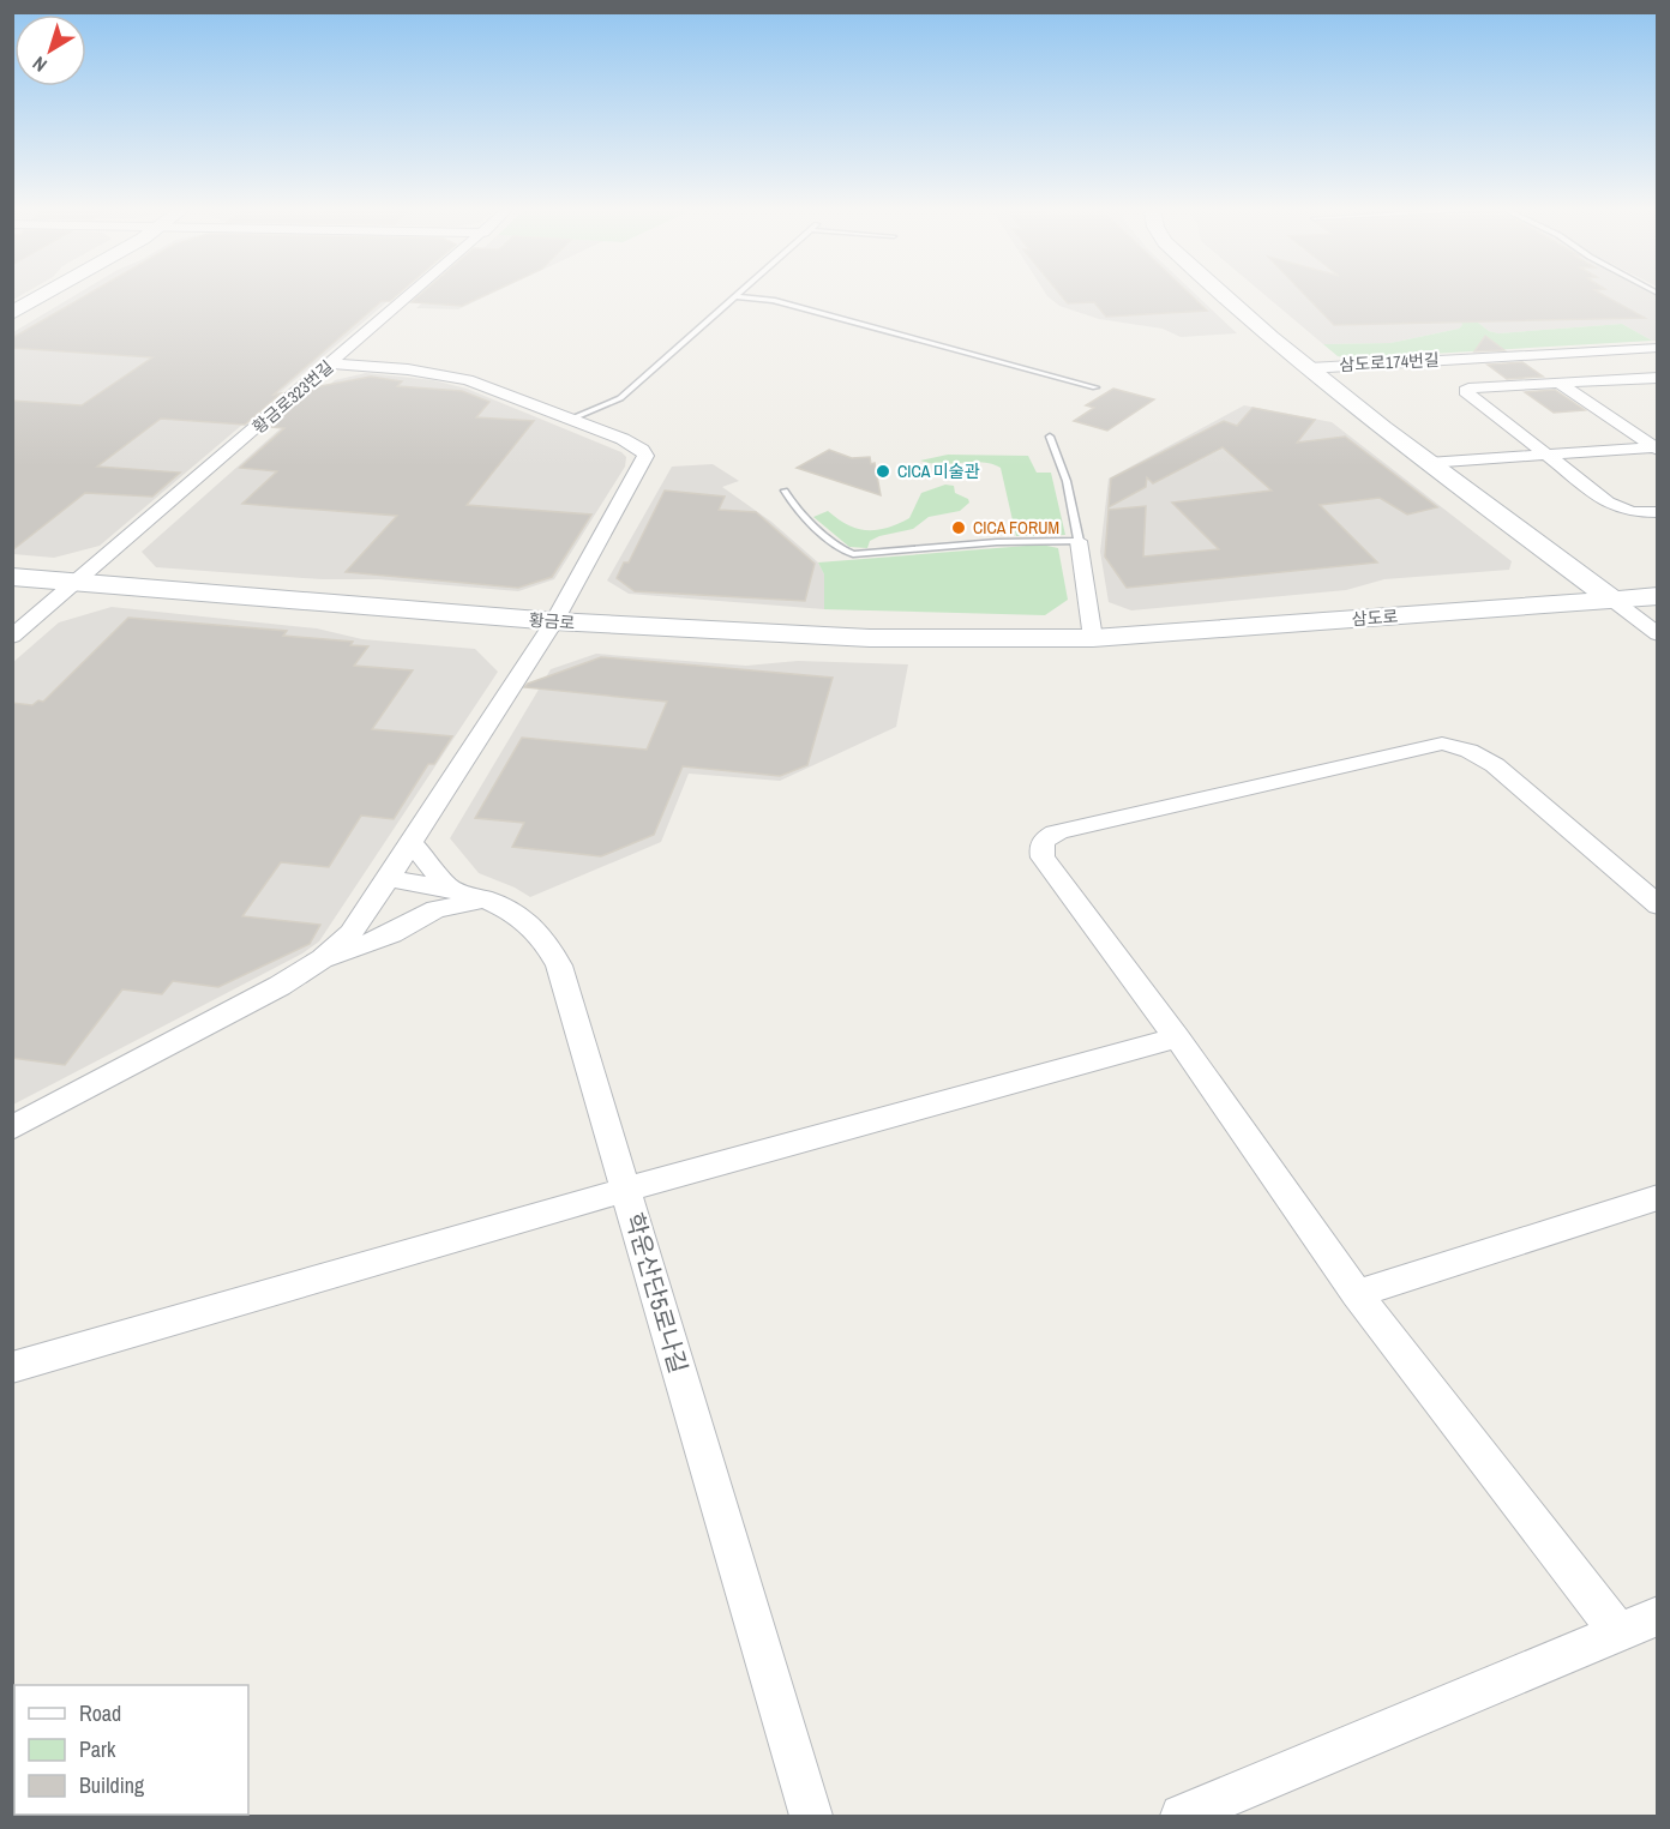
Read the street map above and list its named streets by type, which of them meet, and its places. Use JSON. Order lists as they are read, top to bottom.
{
  "streets": {
    "street": [
      "삼도로174번길",
      "황금로323번길",
      "삼도로",
      "황금로",
      "학운산단5로나길"
    ]
  },
  "crossings": [
    ["삼도로174번길", "삼도로"],
    ["황금로323번길", "황금로"],
    ["삼도로", "황금로"]
  ],
  "places": ["CICA 미술관", "CICA FORUM"],
  "legend": ["Road", "Park", "Building"],
  "north": "bottom left"
}
